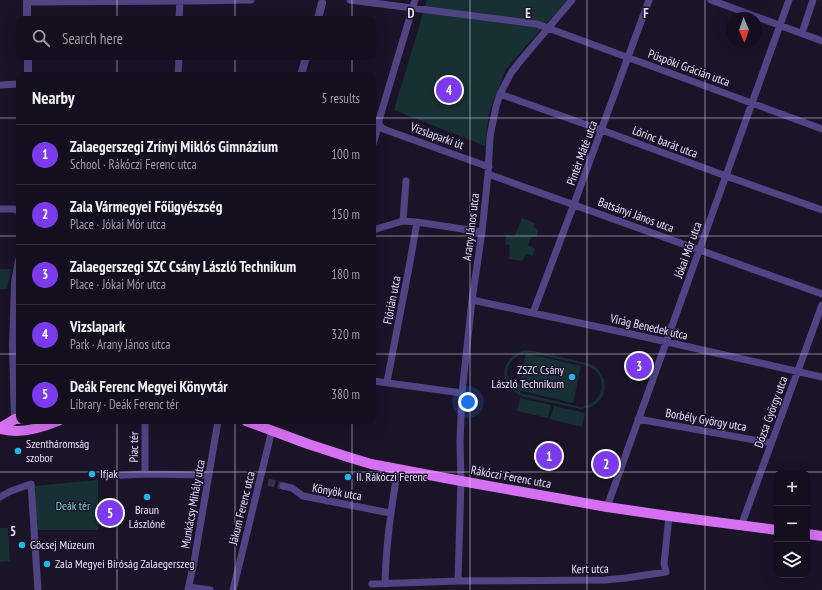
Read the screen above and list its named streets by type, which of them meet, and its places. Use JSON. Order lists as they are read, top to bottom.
{
  "streets": {
    "main road": ["Rákóczi Ferenc utca"],
    "street": [
      "Püspöki Grácián utca",
      "Vizslaparki út",
      "Lőrinc barát utca",
      "Pintér Máté utca",
      "Batsányi János utca",
      "Arany János utca",
      "Jókai Mór utca",
      "Flórián utca",
      "Virág Benedek utca",
      "Dózsa György utca",
      "Borbély György utca",
      "Piac tér",
      "Könyök utca",
      "Munkácsy Mihály utca",
      "Jákum Ferenc utca",
      "Kert utca"
    ]
  },
  "crossings": [
    ["Püspöki Grácián utca", "Pintér Máté utca"],
    ["Püspöki Grácián utca", "Arany János utca"],
    ["Püspöki Grácián utca", "Jókai Mór utca"],
    ["Vizslaparki út", "Batsányi János utca"],
    ["Vizslaparki út", "Arany János utca"],
    ["Lőrinc barát utca", "Pintér Máté utca"],
    ["Lőrinc barát utca", "Arany János utca"],
    ["Lőrinc barát utca", "Jókai Mór utca"],
    ["Pintér Máté utca", "Batsányi János utca"],
    ["Pintér Máté utca", "Virág Benedek utca"],
    ["Batsányi János utca", "Arany János utca"],
    ["Batsányi János utca", "Jókai Mór utca"],
    ["Arany János utca", "Virág Benedek utca"],
    ["Arany János utca", "Rákóczi Ferenc utca"],
    ["Jókai Mór utca", "Virág Benedek utca"],
    ["Jókai Mór utca", "Borbély György utca"],
    ["Jókai Mór utca", "Rákóczi Ferenc utca"],
    ["Virág Benedek utca", "Dózsa György utca"],
    ["Dózsa György utca", "Borbély György utca"],
    ["Dózsa György utca", "Rákóczi Ferenc utca"],
    ["Rákóczi Ferenc utca", "Jákum Ferenc utca"],
    ["Rákóczi Ferenc utca", "Kert utca"]
  ],
  "parks": ["Deák tér"],
  "places": [
    "ZSZC Csány László Technikum",
    "Szentháromság szobor",
    "Ifjak",
    "II. Rákóczi Ferenc",
    "Braun Lászlóné",
    "Göcsej Múzeum",
    "Zala Megyei Bíróság Zalaegerszeg"
  ],
  "north": "bottom",
  "page": {
    "search": "Search here",
    "heading": ["Nearby", "5 results"],
    "pins": [
      "4",
      "3",
      "1",
      "2",
      "5"
    ],
    "list": [
      {
        "mark": "1",
        "name": "Zalaegerszegi Zrínyi Miklós Gimnázium",
        "note": "School · Rákóczi Ferenc utca",
        "value": "100 m"
      },
      {
        "mark": "2",
        "name": "Zala Vármegyei Főügyészség",
        "note": "Place · Jókai Mór utca",
        "value": "150 m"
      },
      {
        "mark": "3",
        "name": "Zalaegerszegi SZC Csány László Technikum",
        "note": "Place · Jókai Mór utca",
        "value": "180 m"
      },
      {
        "mark": "4",
        "name": "Vizslapark",
        "note": "Park · Arany János utca",
        "value": "320 m"
      },
      {
        "mark": "5",
        "name": "Deák Ferenc Megyei Könyvtár",
        "note": "Library · Deák Ferenc tér",
        "value": "380 m"
      }
    ],
    "map_buttons": ["+", "−"]
  },
  "grid": {
    "columns": ["D", "E", "F"],
    "rows": ["5"]
  }
}
